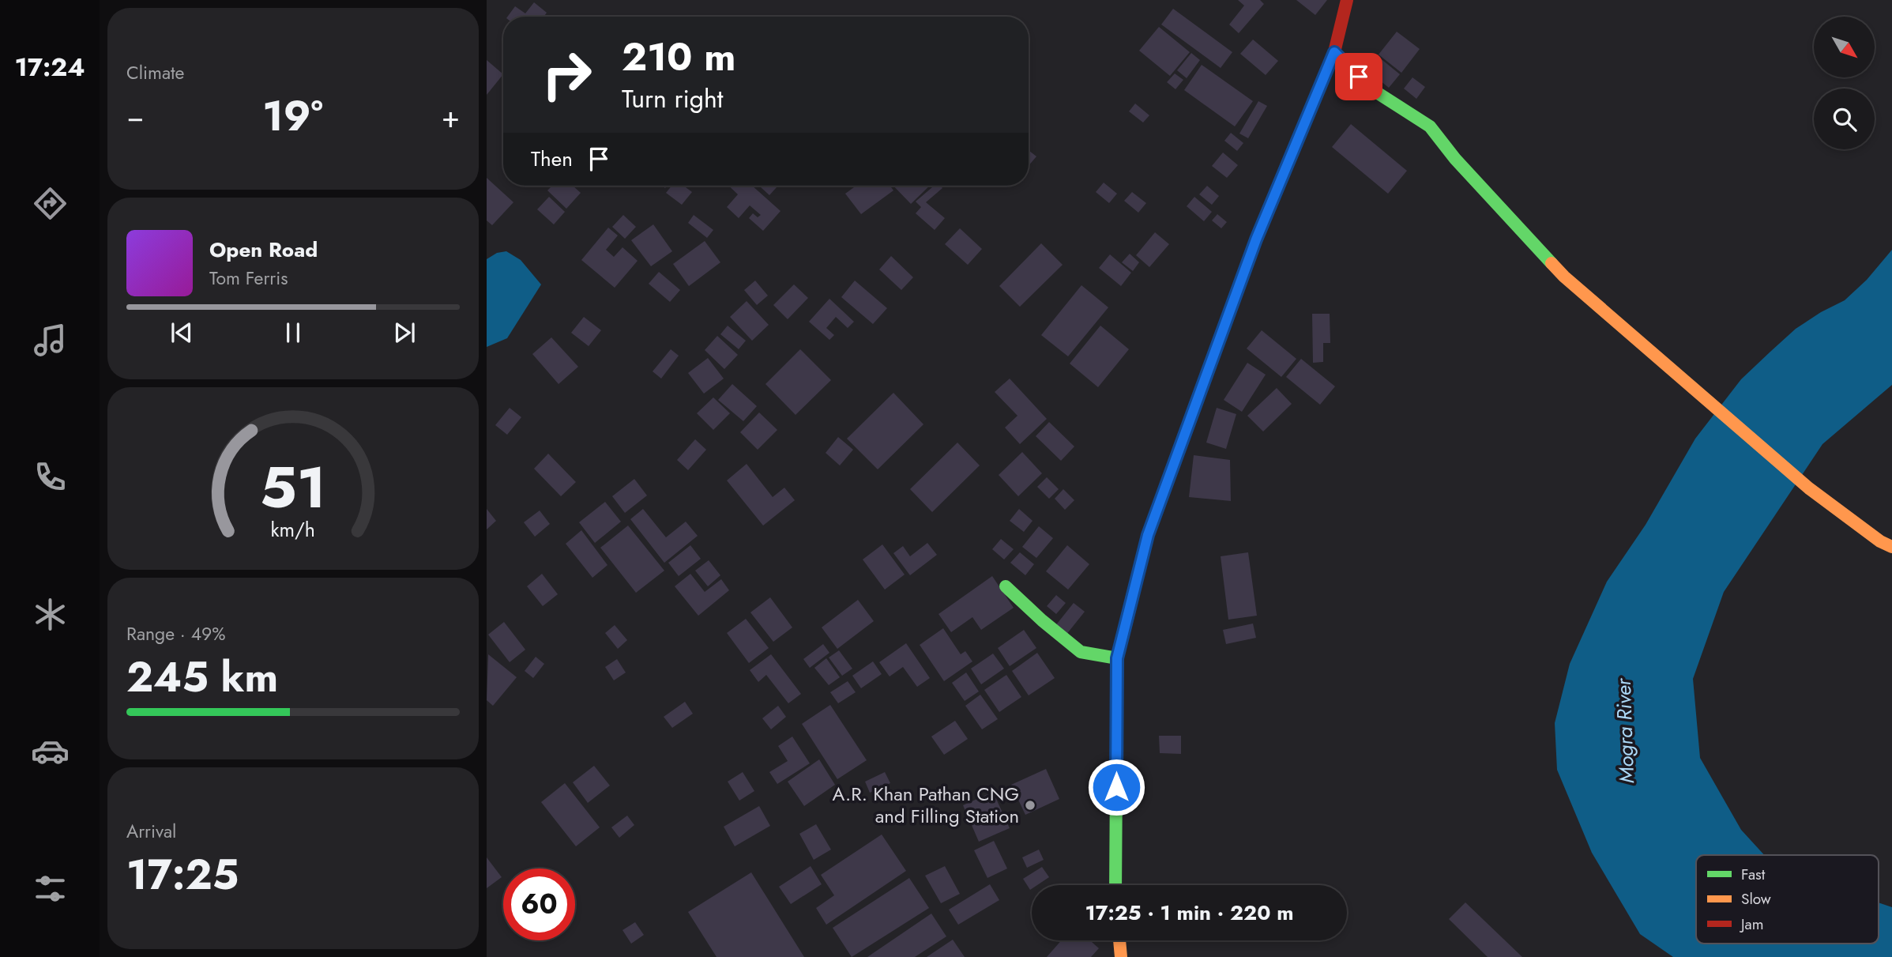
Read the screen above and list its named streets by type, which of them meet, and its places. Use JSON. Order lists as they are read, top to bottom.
{
  "water": ["Mogra River"],
  "places": ["A.R. Khan Pathan CNG and Filling Station"],
  "legend": ["Fast", "Slow", "Jam"],
  "north": "bottom right",
  "page": {
    "tabs": "17:24",
    "tile": [
      "Climate",
      ["Range · 49%", "245 km"],
      ["Arrival", "17:25"]
    ],
    "turn": ["210 m", "Turn right"],
    "heat": ["−", "19°", "+"],
    "then": "Then",
    "song": ["Open Road", "Tom Ferris"],
    "limit": "60",
    "trip": "17:25 · 1 min · 220 m",
    "gauge": ["51", "km/h"]
  }
}
